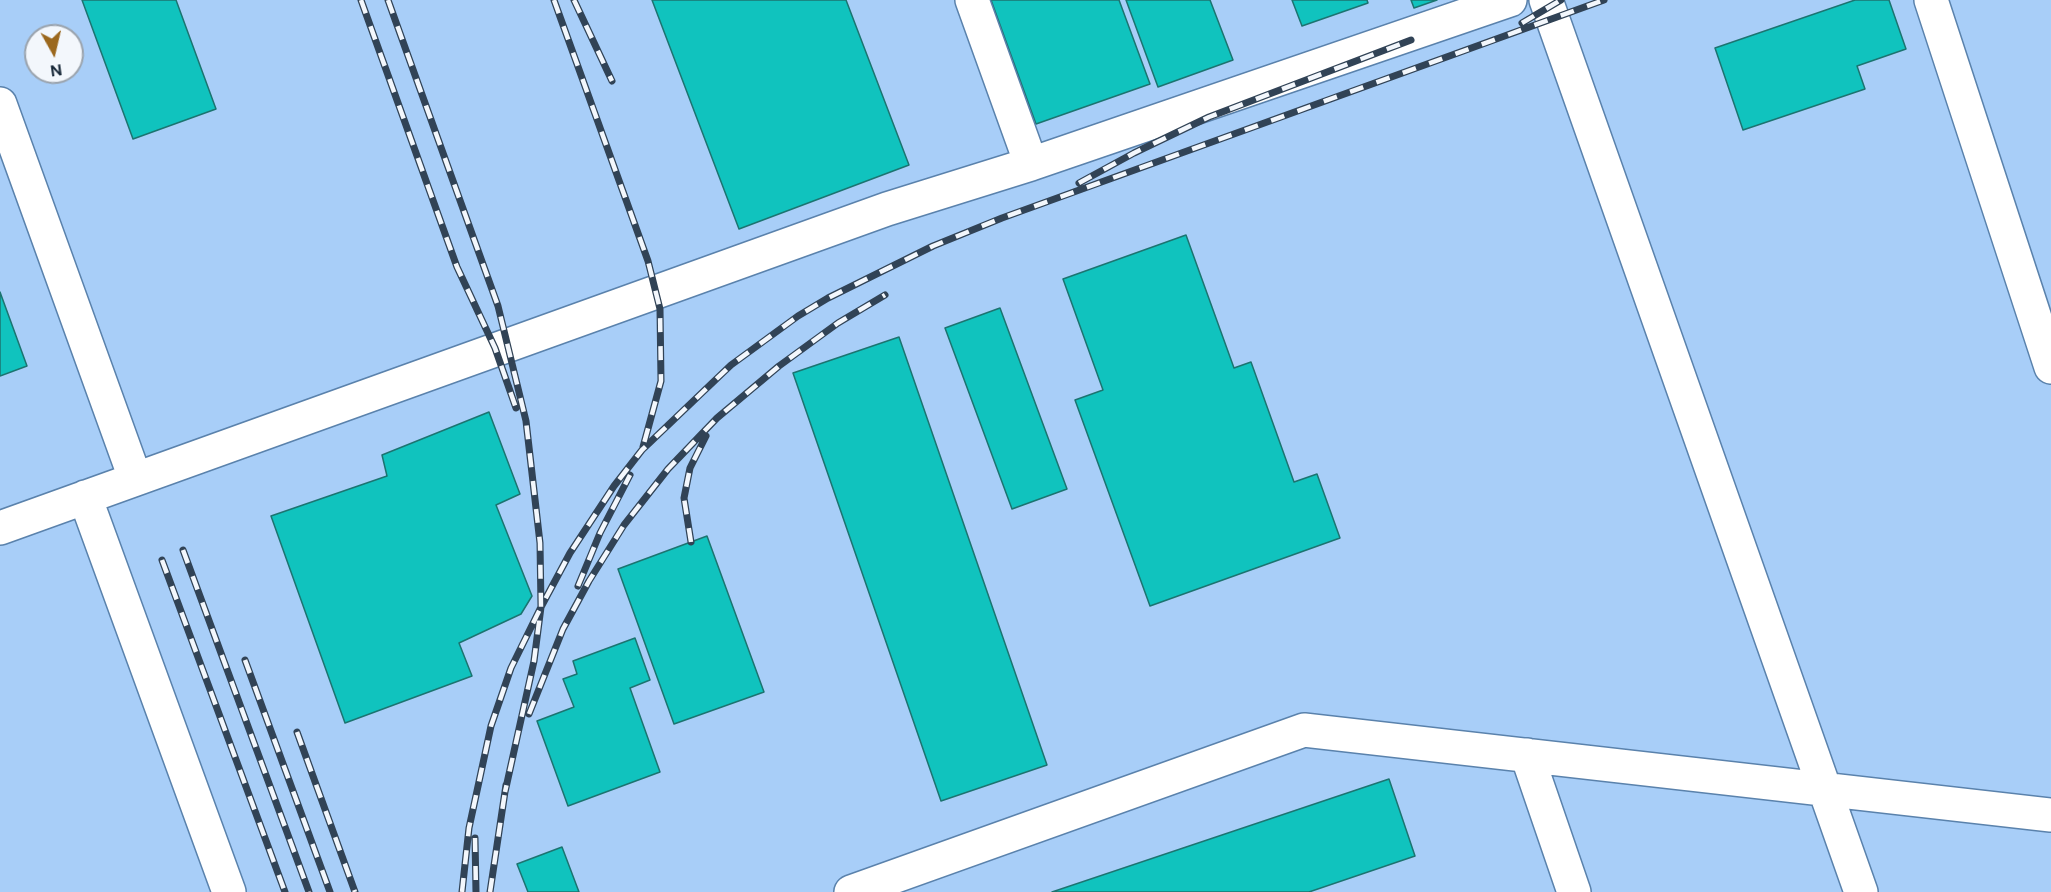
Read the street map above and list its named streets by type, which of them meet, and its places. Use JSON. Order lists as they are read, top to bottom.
{
  "north": "bottom"
}
